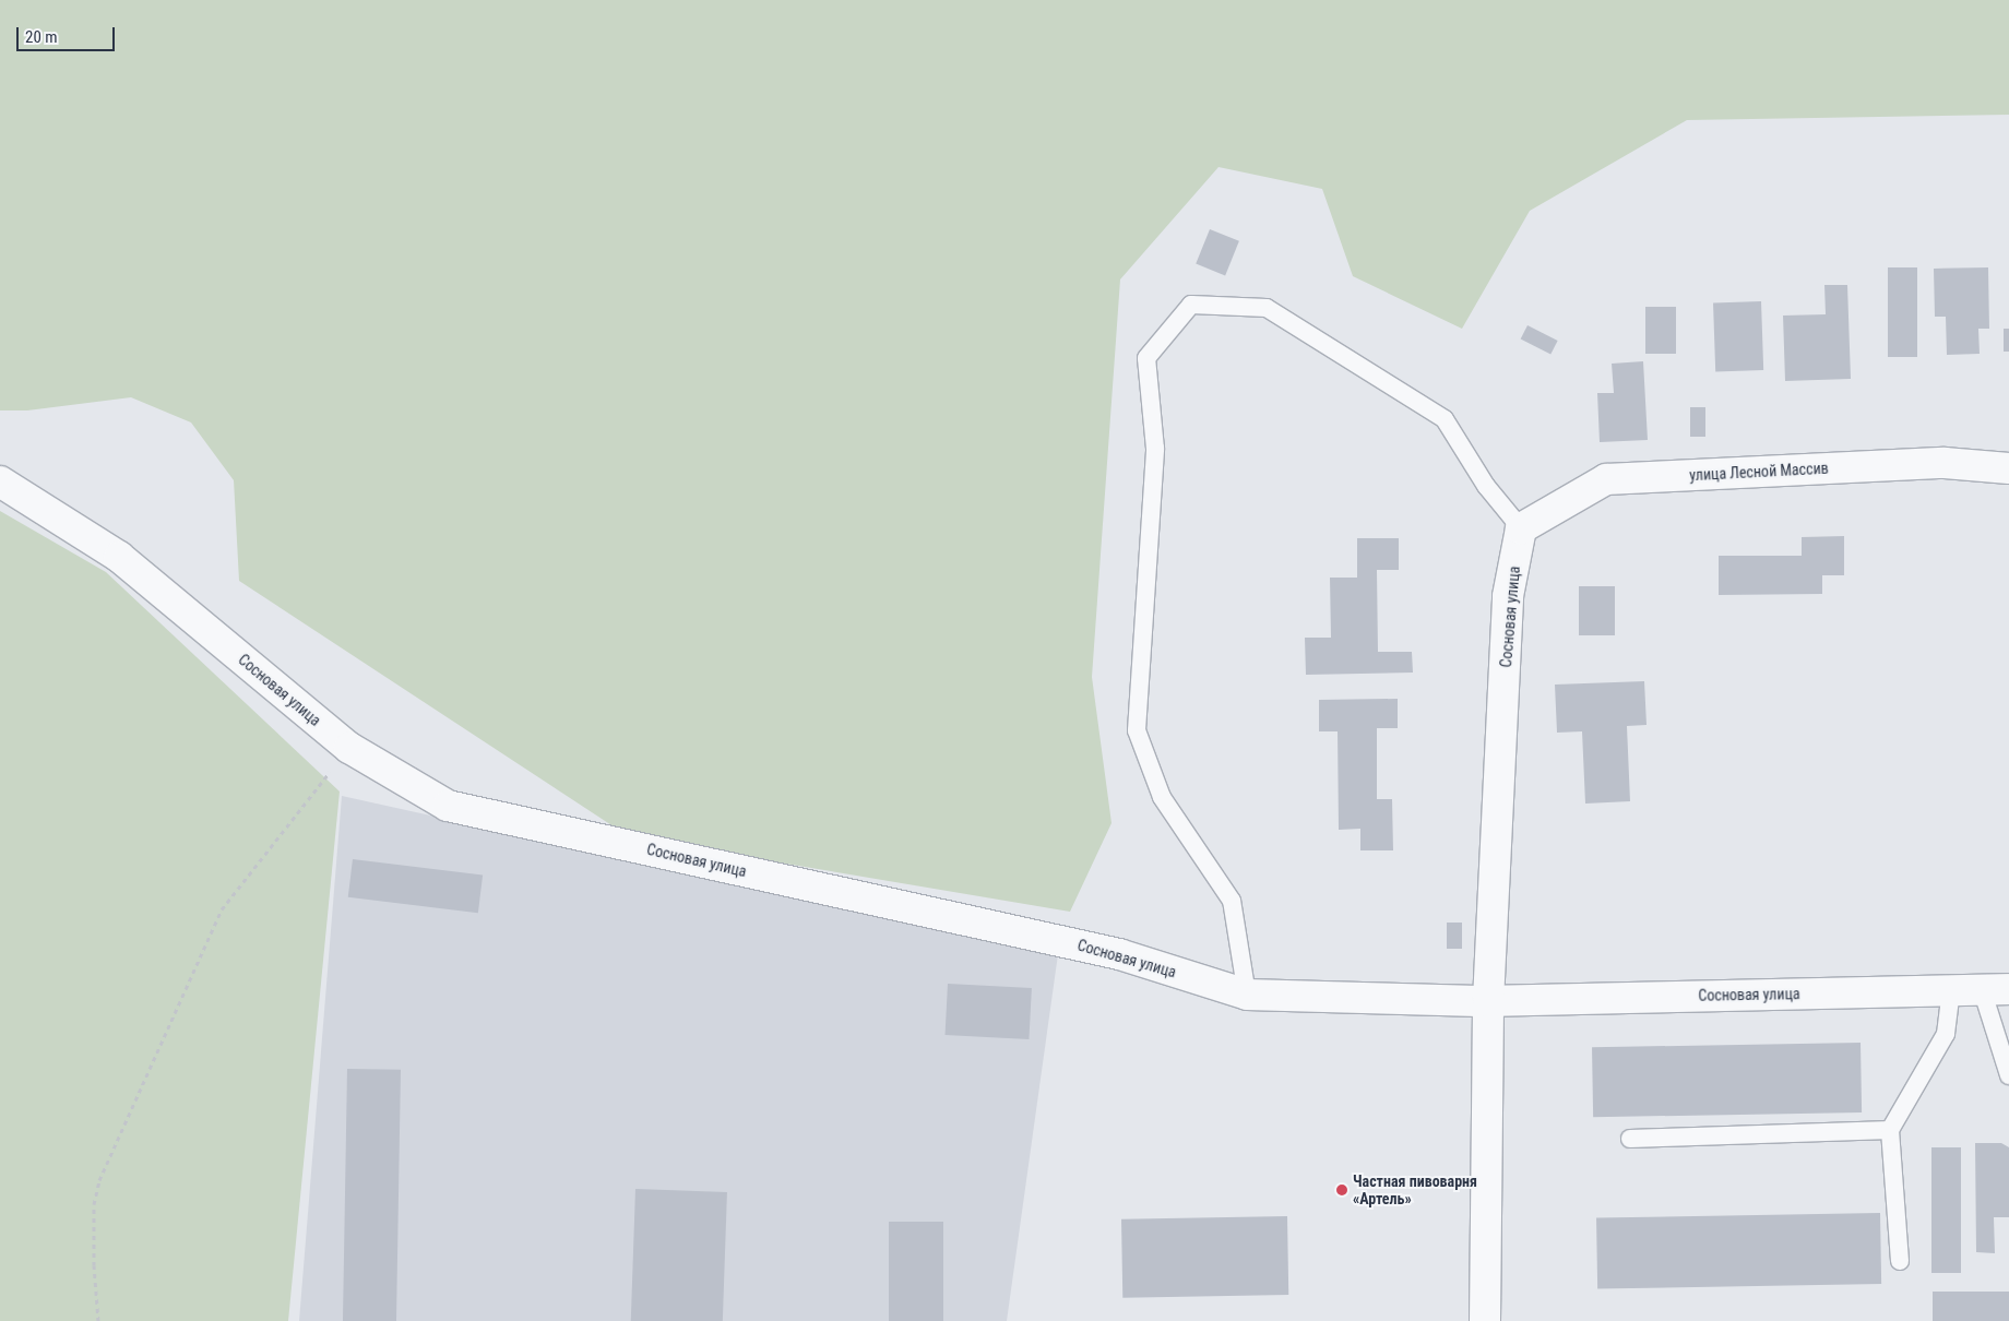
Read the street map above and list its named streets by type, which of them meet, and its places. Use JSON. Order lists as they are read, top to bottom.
{
  "streets": {
    "street": ["улица Лесной Массив", "Сосновая улица"]
  },
  "crossings": [
    ["улица Лесной Массив", "Сосновая улица"]
  ],
  "places": ["Частная пивоварня «Артель»"],
  "scale_bar": "20 m"
}
